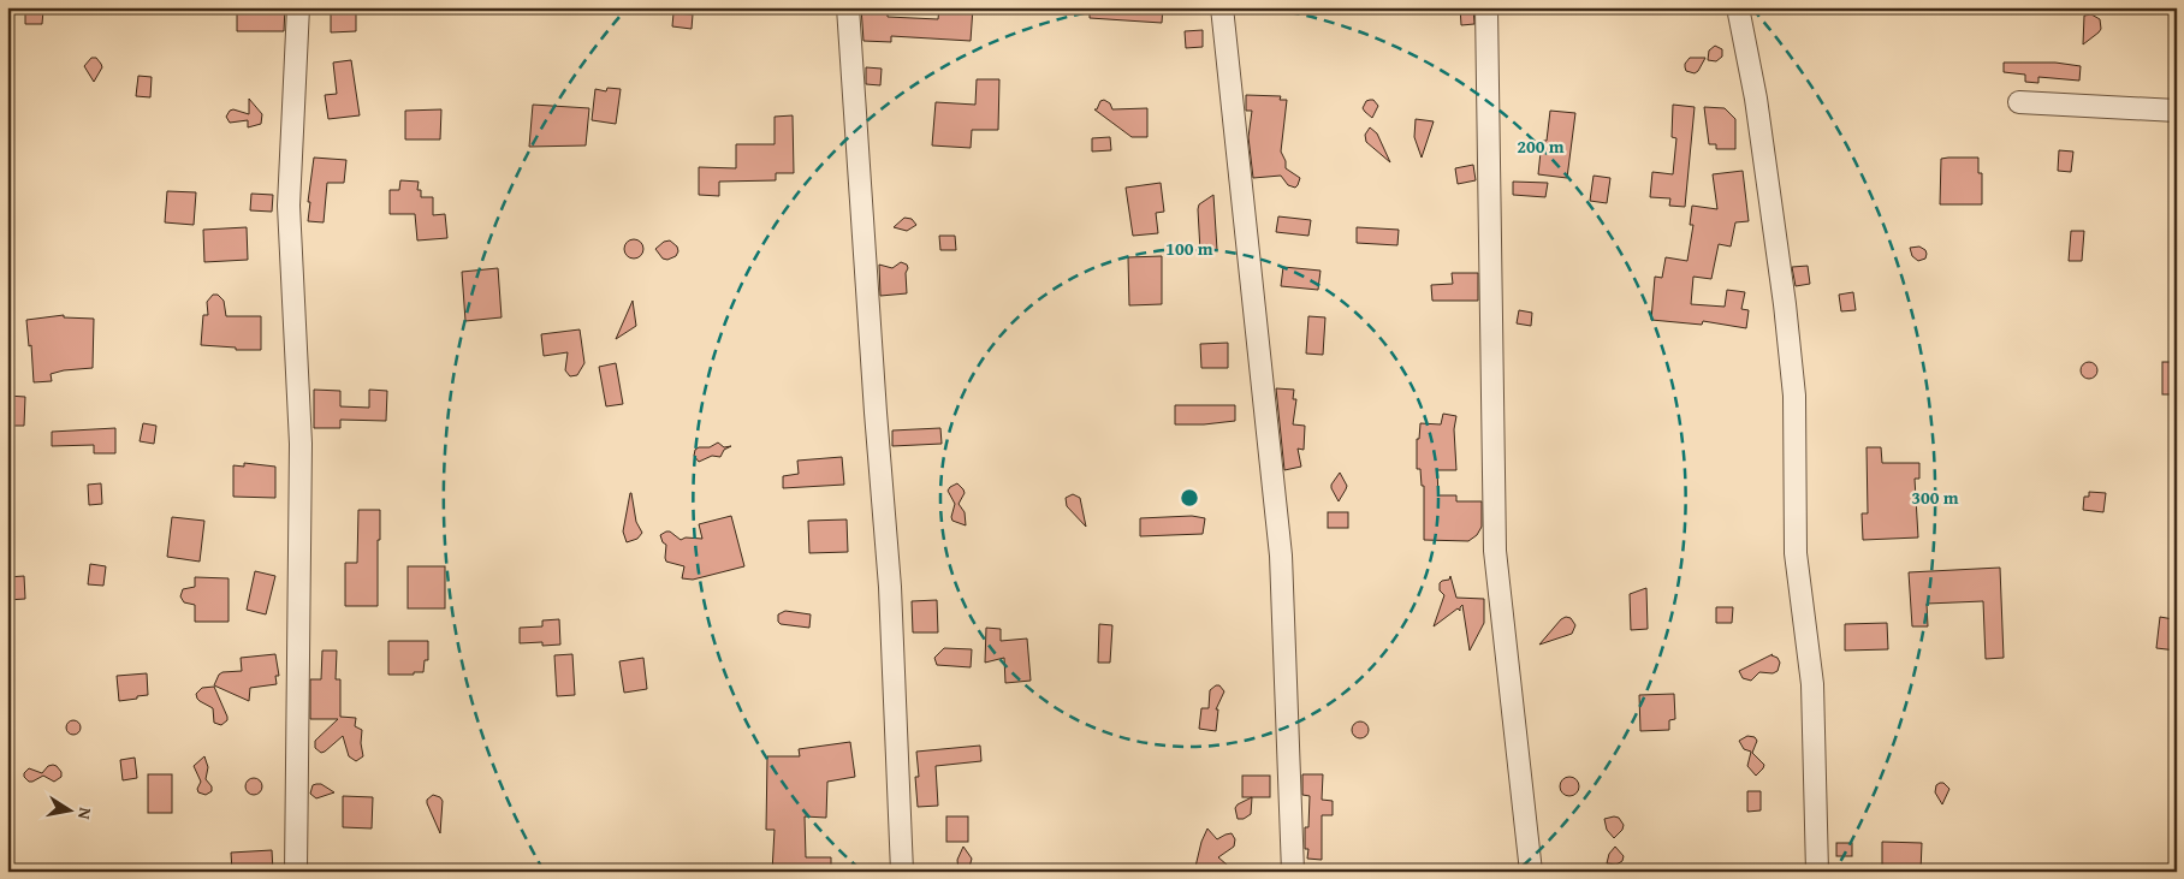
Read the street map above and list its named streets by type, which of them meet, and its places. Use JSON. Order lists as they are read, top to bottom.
{
  "north": "right",
  "rings": ["200 m", "100 m", "300 m"]
}
